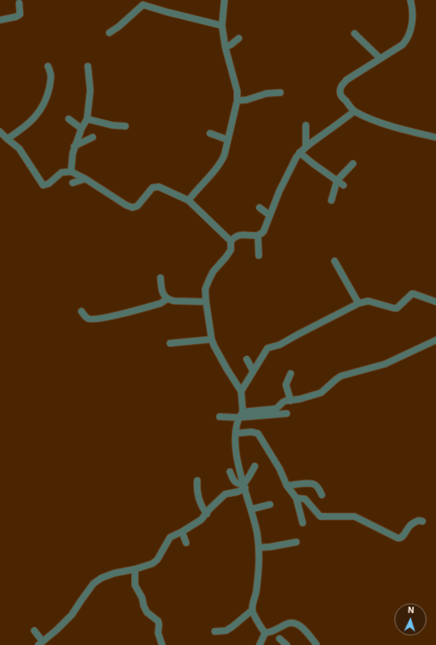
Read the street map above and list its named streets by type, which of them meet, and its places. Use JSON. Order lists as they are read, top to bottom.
{
  "north": "top"
}
